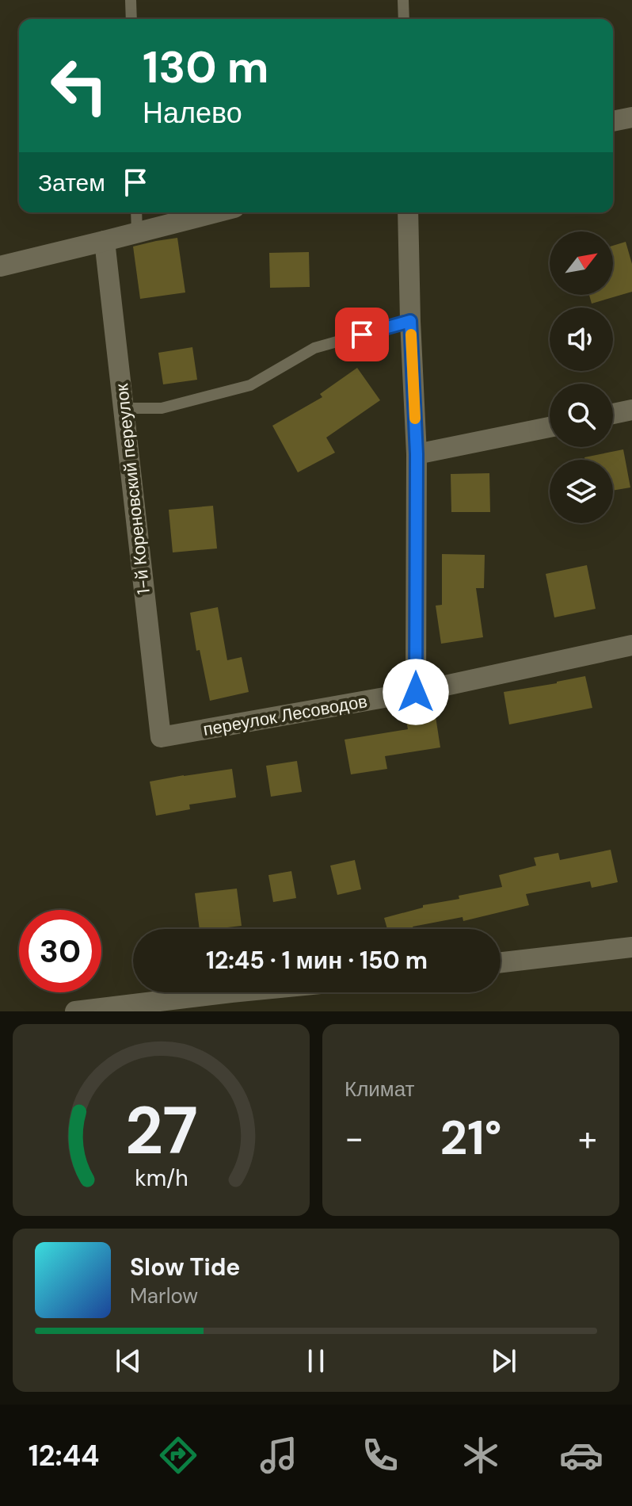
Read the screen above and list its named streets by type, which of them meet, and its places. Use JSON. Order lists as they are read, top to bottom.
{
  "streets": {
    "street": ["1-й Кореновский переулок", "переулок Лесоводов"]
  },
  "crossings": [
    ["1-й Кореновский переулок", "переулок Лесоводов"]
  ],
  "north": "top right",
  "page": {
    "turn": ["130 m", "Налево"],
    "then": "Затем",
    "limit": "30",
    "trip": "12:45 · 1 мин · 150 m",
    "tile": "Климат",
    "heat": ["−", "21°", "+"],
    "song": ["Slow Tide", "Marlow"],
    "tabs": "12:44",
    "gauge": ["27", "km/h"]
  }
}
